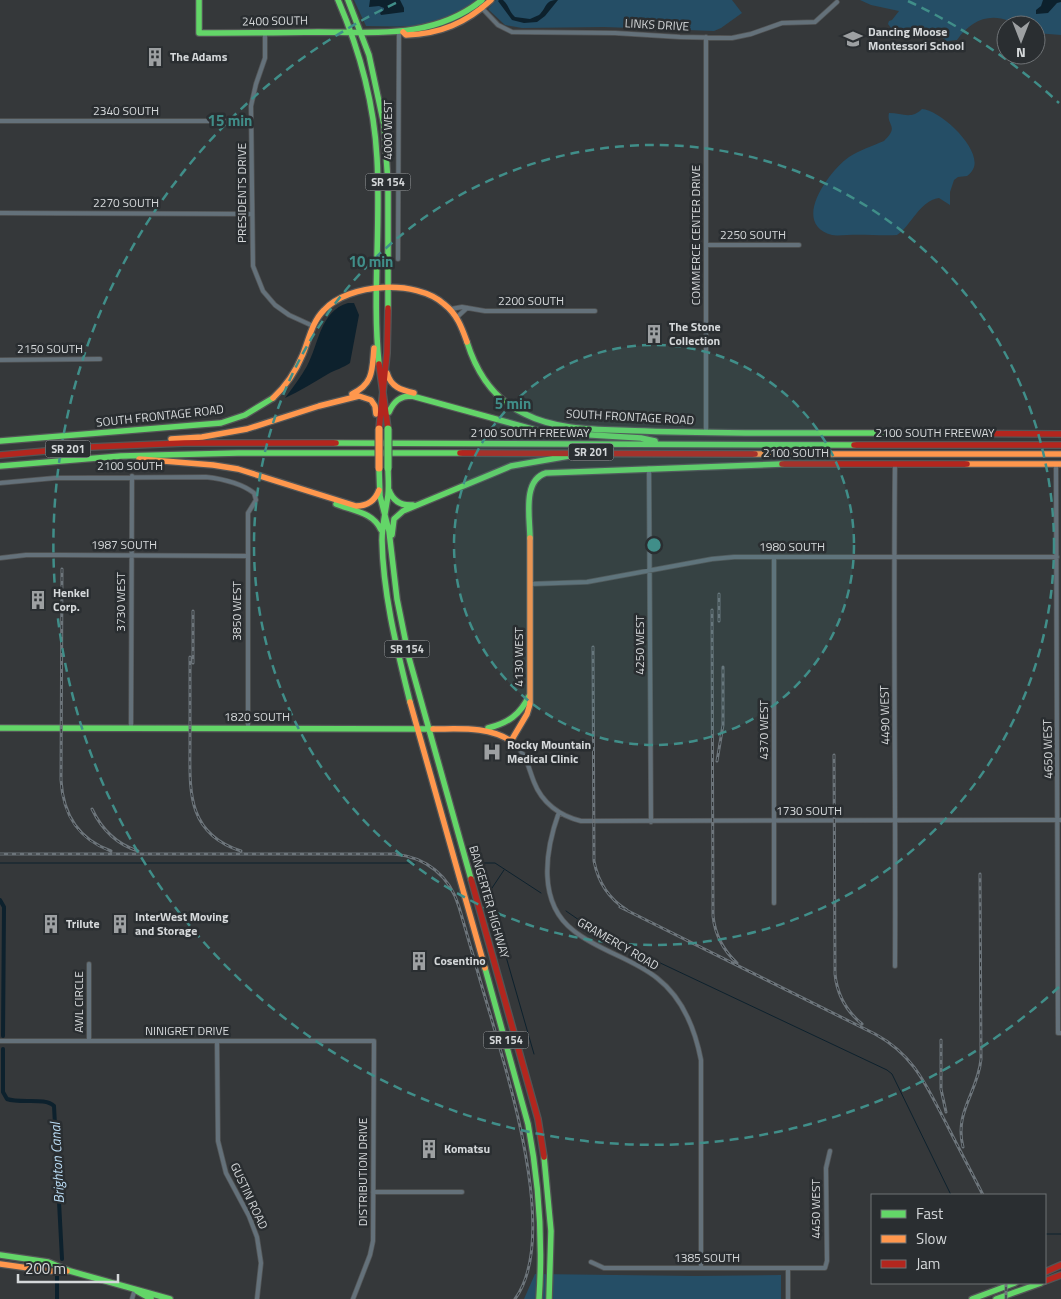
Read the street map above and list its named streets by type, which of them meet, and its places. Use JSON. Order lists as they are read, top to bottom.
{
  "streets": {
    "main road": [
      "2400 SOUTH",
      "SR 154",
      "SOUTH FRONTAGE ROAD",
      "2100 SOUTH FREEWAY",
      "SR 201",
      "2100 SOUTH",
      "4130 WEST",
      "1820 SOUTH",
      "BANGERTER HIGHWAY"
    ],
    "street": [
      "LINKS DRIVE",
      "2340 SOUTH",
      "4000 WEST",
      "PRESIDENTS DRIVE",
      "2270 SOUTH",
      "COMMERCE CENTER DRIVE",
      "2250 SOUTH",
      "2200 SOUTH",
      "2150 SOUTH",
      "1987 SOUTH",
      "1980 SOUTH",
      "3730 WEST",
      "3850 WEST",
      "4250 WEST",
      "4490 WEST",
      "4370 WEST",
      "4650 WEST",
      "1730 SOUTH",
      "GRAMERCY ROAD",
      "AWL CIRCLE",
      "NINIGRET DRIVE",
      "DISTRIBUTION DRIVE",
      "GUSTIN ROAD",
      "4450 WEST",
      "1385 SOUTH"
    ]
  },
  "crossings": [
    ["2400 SOUTH", "LINKS DRIVE"],
    ["2400 SOUTH", "4000 WEST"],
    ["2400 SOUTH", "PRESIDENTS DRIVE"],
    ["2400 SOUTH", "BANGERTER HIGHWAY"],
    ["LINKS DRIVE", "COMMERCE CENTER DRIVE"],
    ["2340 SOUTH", "PRESIDENTS DRIVE"],
    ["PRESIDENTS DRIVE", "2270 SOUTH"],
    ["PRESIDENTS DRIVE", "SOUTH FRONTAGE ROAD"],
    ["COMMERCE CENTER DRIVE", "2250 SOUTH"],
    ["COMMERCE CENTER DRIVE", "SOUTH FRONTAGE ROAD"],
    ["2200 SOUTH", "SOUTH FRONTAGE ROAD"],
    ["SOUTH FRONTAGE ROAD", "BANGERTER HIGHWAY"],
    ["2100 SOUTH", "3730 WEST"],
    ["2100 SOUTH", "3850 WEST"],
    ["2100 SOUTH", "4250 WEST"],
    ["2100 SOUTH", "4130 WEST"],
    ["2100 SOUTH", "4490 WEST"],
    ["2100 SOUTH", "4650 WEST"],
    ["1987 SOUTH", "3730 WEST"],
    ["1987 SOUTH", "3850 WEST"],
    ["1980 SOUTH", "4250 WEST"],
    ["1980 SOUTH", "4130 WEST"],
    ["1980 SOUTH", "4490 WEST"],
    ["1980 SOUTH", "4370 WEST"],
    ["1980 SOUTH", "4650 WEST"],
    ["3730 WEST", "1820 SOUTH"],
    ["3850 WEST", "1820 SOUTH"],
    ["4250 WEST", "1730 SOUTH"],
    ["4130 WEST", "1820 SOUTH"],
    ["4490 WEST", "1730 SOUTH"],
    ["1820 SOUTH", "BANGERTER HIGHWAY"],
    ["4370 WEST", "1730 SOUTH"],
    ["4650 WEST", "1730 SOUTH"],
    ["1730 SOUTH", "GRAMERCY ROAD"],
    ["GRAMERCY ROAD", "1385 SOUTH"],
    ["AWL CIRCLE", "NINIGRET DRIVE"],
    ["NINIGRET DRIVE", "DISTRIBUTION DRIVE"],
    ["NINIGRET DRIVE", "GUSTIN ROAD"],
    ["4450 WEST", "1385 SOUTH"]
  ],
  "water": ["Brighton Canal"],
  "places": {
    "school or university": ["Dancing Moose Montessori School"],
    "building": [
      "The Adams",
      "The Stone Collection",
      "Henkel Corp.",
      "Trilute",
      "InterWest Moving and Storage",
      "Cosentino",
      "Komatsu"
    ],
    "hospital": ["Rocky Mountain Medical Clinic"]
  },
  "legend": ["Fast", "Slow", "Jam"],
  "scale_bar": "200 m",
  "north": "bottom",
  "rings": ["15 min", "10 min", "5 min"]
}
